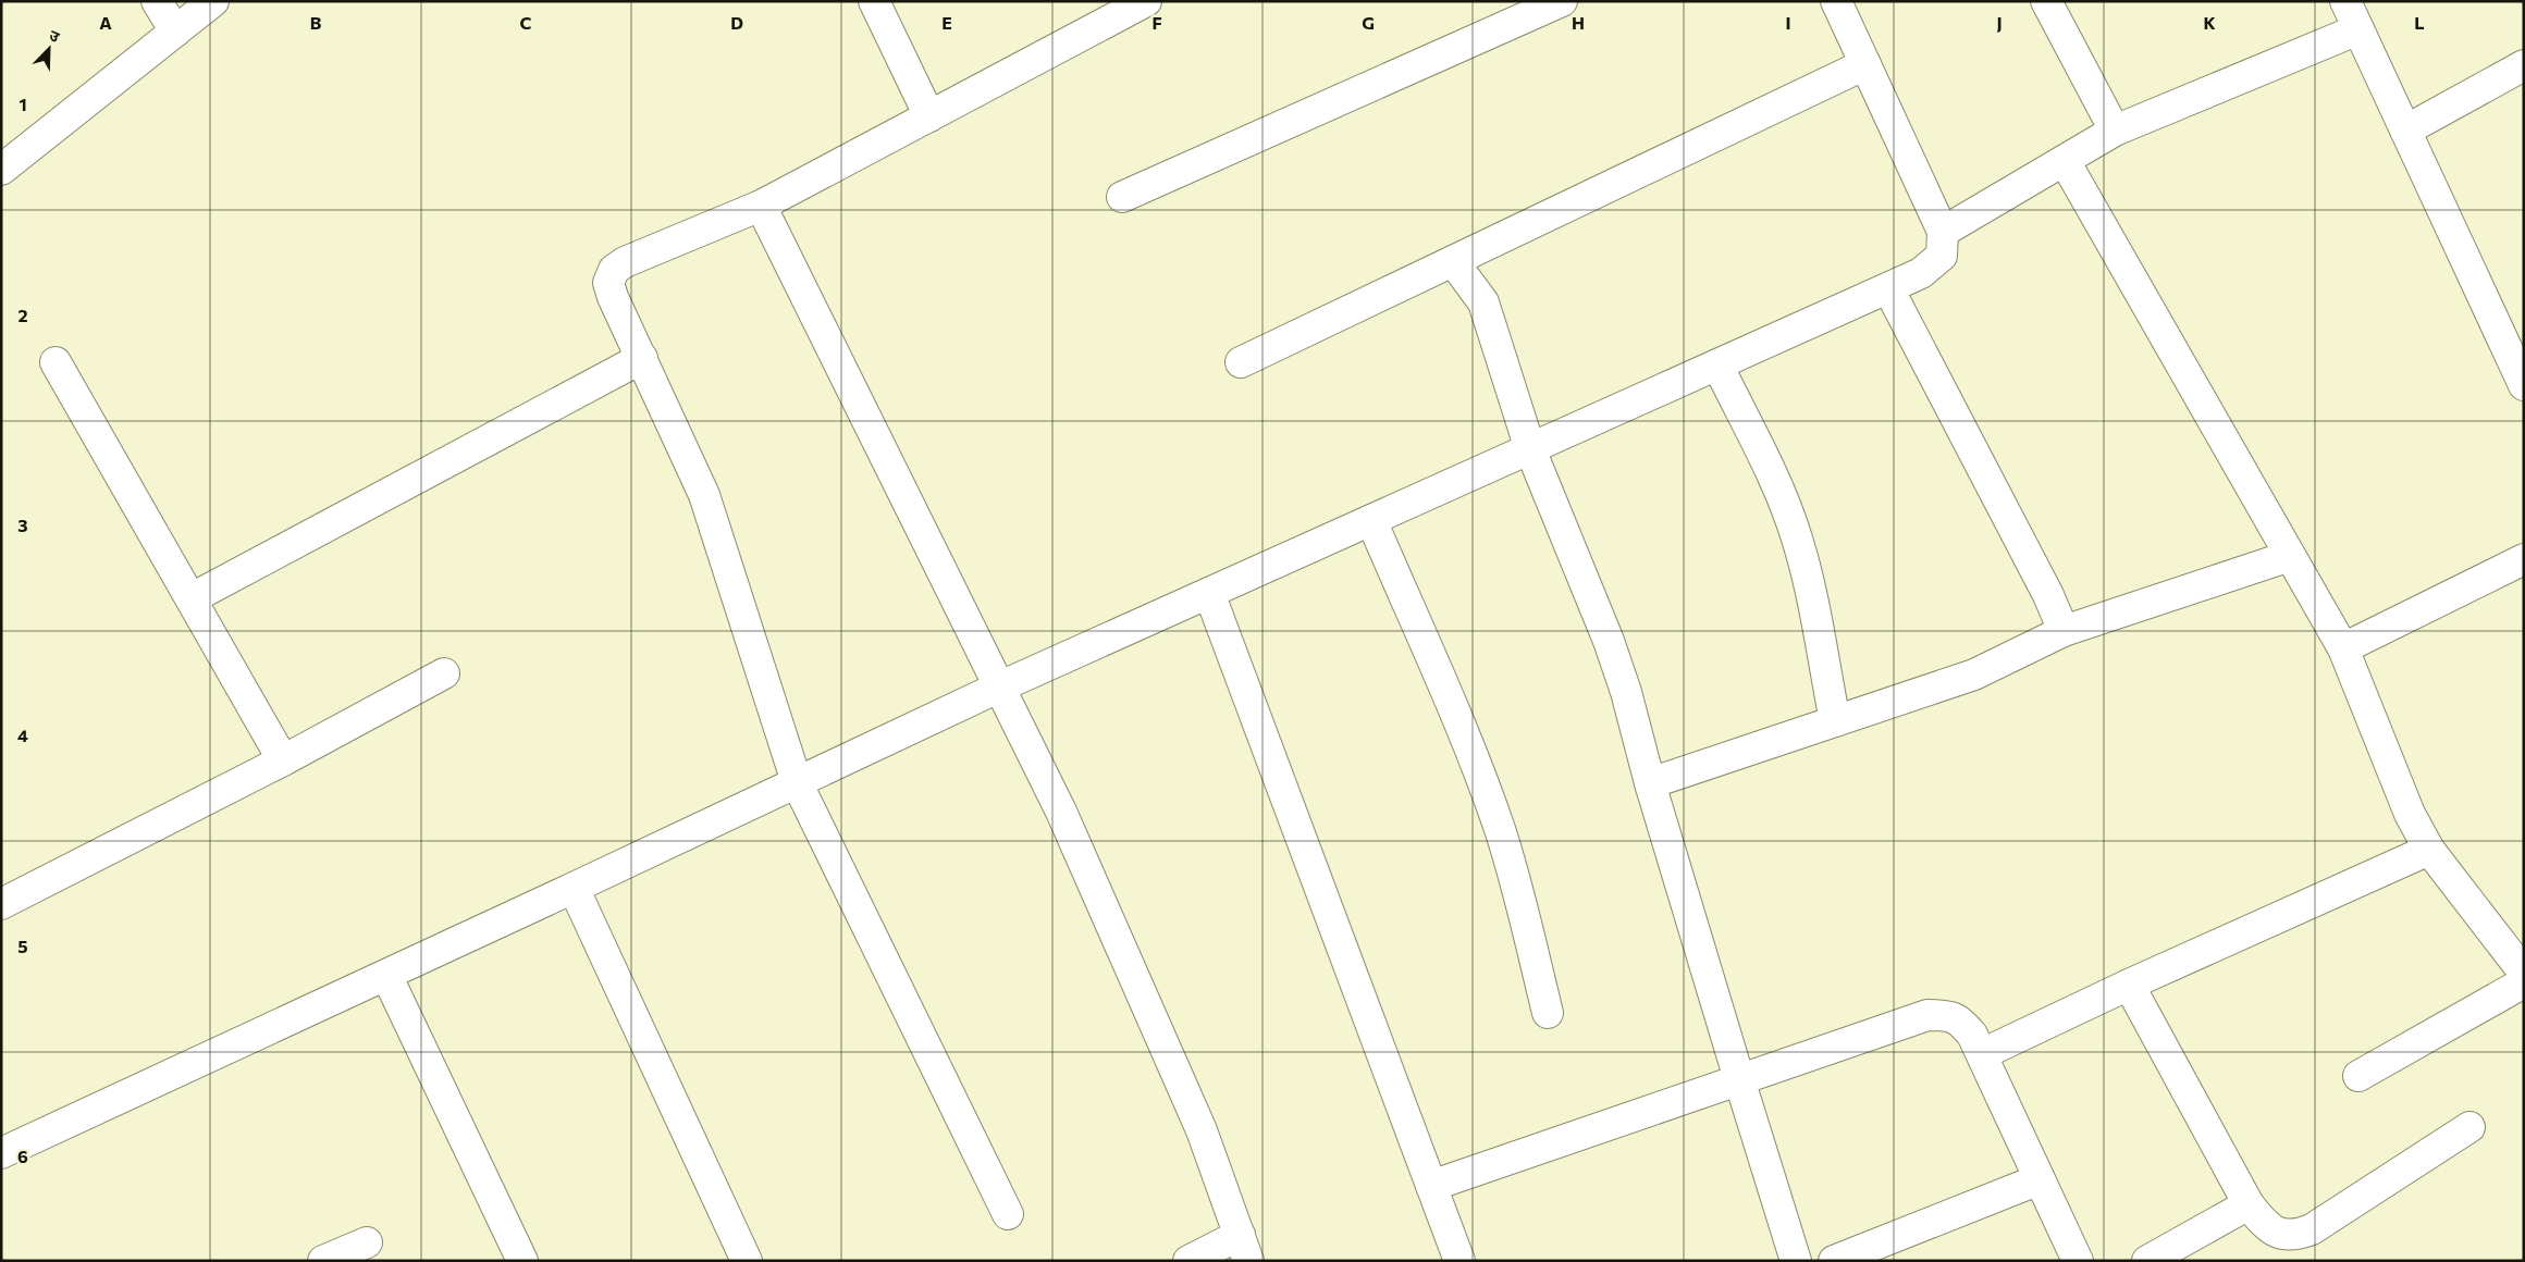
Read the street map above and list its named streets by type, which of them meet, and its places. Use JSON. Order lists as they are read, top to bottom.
{
  "north": "top right",
  "grid": {
    "columns": [
      "A",
      "B",
      "C",
      "D",
      "E",
      "F",
      "G",
      "H",
      "I",
      "J",
      "K",
      "L"
    ],
    "rows": [
      "1",
      "2",
      "3",
      "4",
      "5",
      "6"
    ]
  }
}
